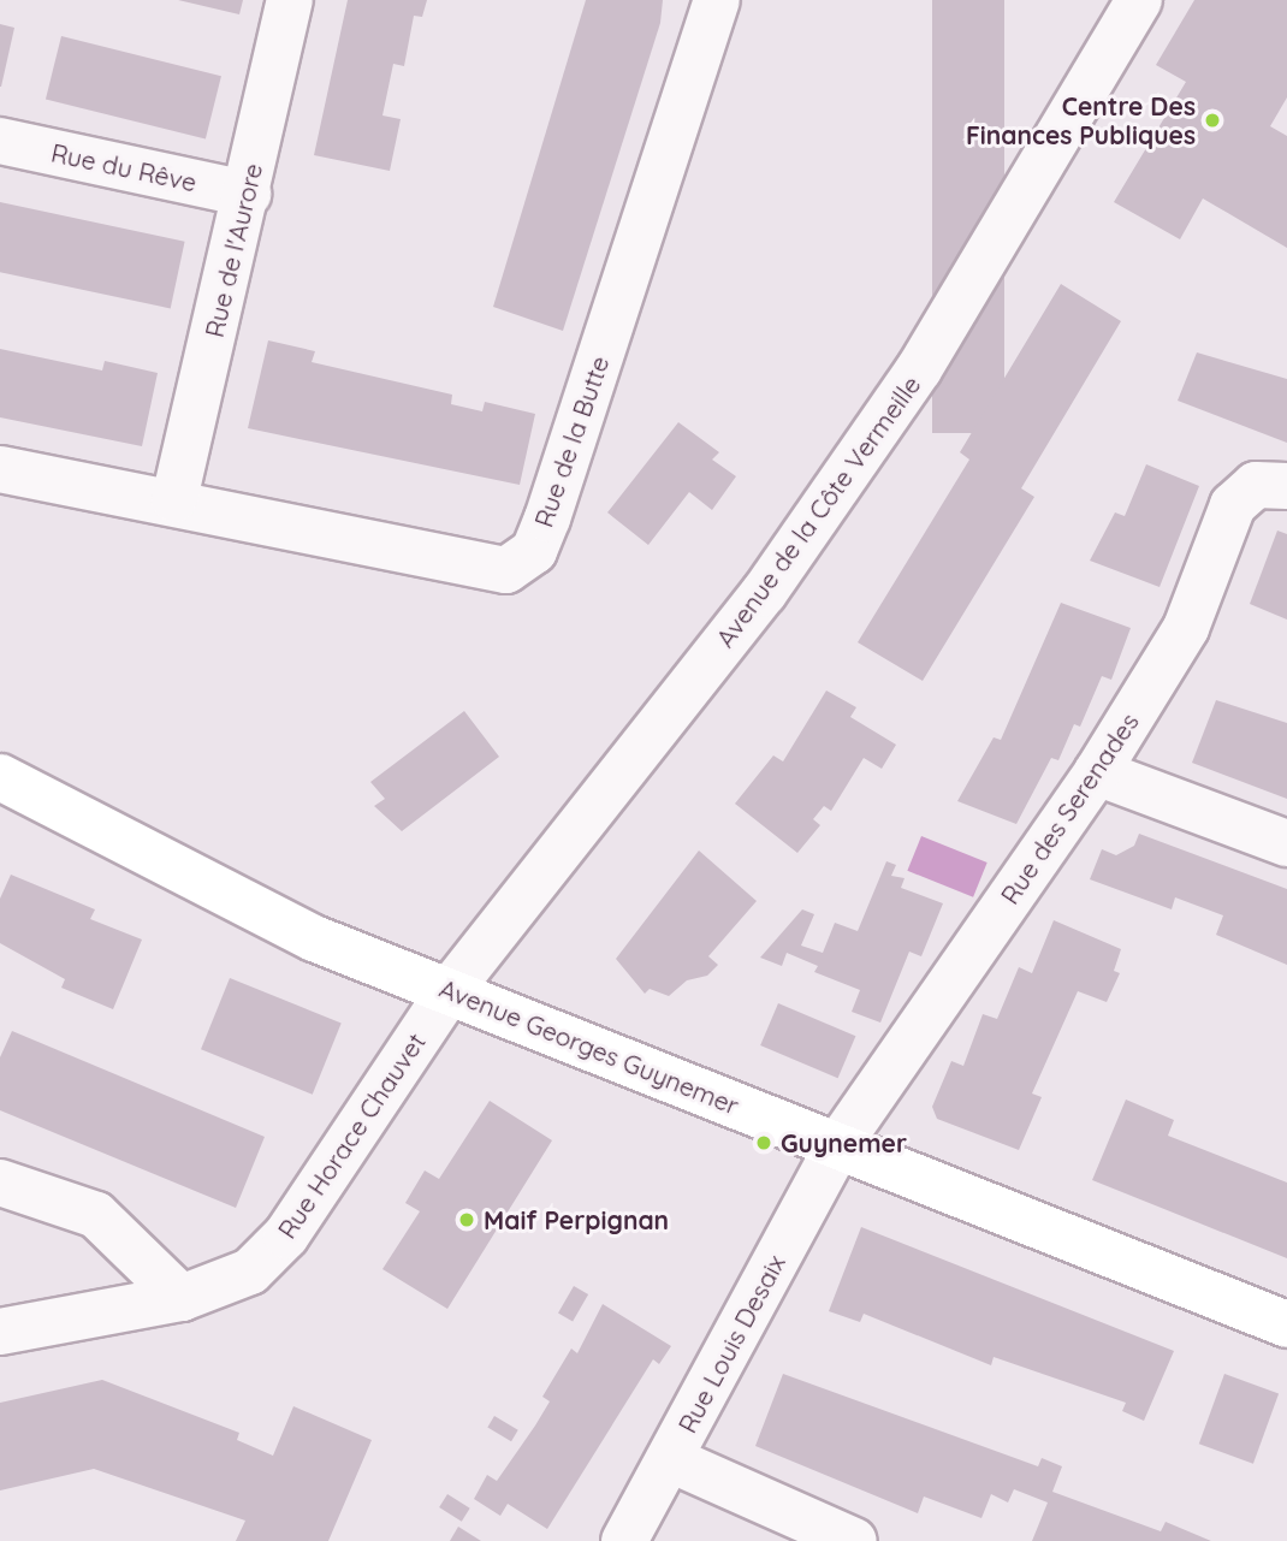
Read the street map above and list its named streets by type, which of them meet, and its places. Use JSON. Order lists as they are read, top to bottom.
{
  "streets": {
    "street": [
      "Rue du Rêve",
      "Rue de l'Aurore",
      "Rue de la Butte",
      "Avenue de la Côte Vermeille",
      "Rue des Serenades",
      "Avenue Georges Guynemer",
      "Rue Horace Chauvet",
      "Rue Louis Desaix"
    ]
  },
  "crossings": [
    ["Rue du Rêve", "Rue de l'Aurore"],
    ["Rue de l'Aurore", "Rue de la Butte"],
    ["Avenue de la Côte Vermeille", "Avenue Georges Guynemer"],
    ["Avenue de la Côte Vermeille", "Rue Horace Chauvet"],
    ["Rue des Serenades", "Avenue Georges Guynemer"],
    ["Rue des Serenades", "Rue Louis Desaix"],
    ["Avenue Georges Guynemer", "Rue Horace Chauvet"],
    ["Avenue Georges Guynemer", "Rue Louis Desaix"]
  ],
  "places": ["Centre Des Finances Publiques", "Guynemer", "Maif Perpignan"]
}
